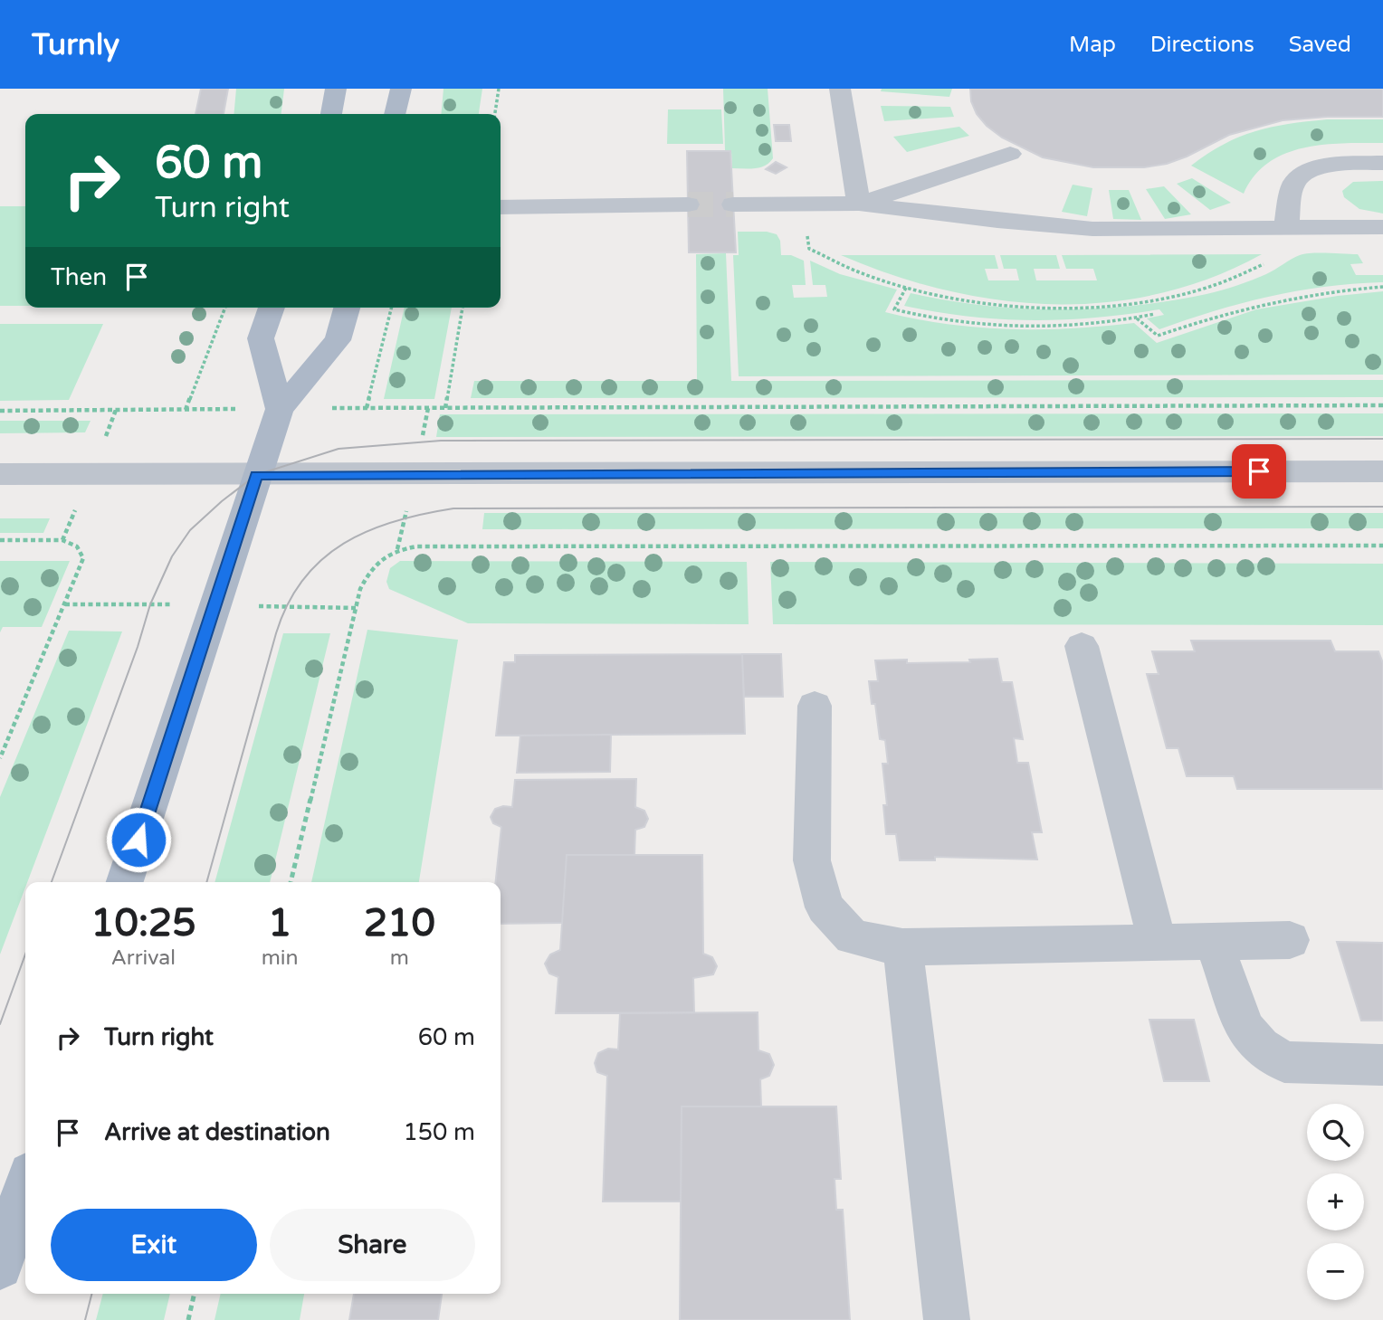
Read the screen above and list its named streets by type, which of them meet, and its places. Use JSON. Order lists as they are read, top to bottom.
{
  "page": {
    "header": "Turnly",
    "nav": ["Map", "Directions", "Saved"],
    "turn": ["60 m", "Turn right"],
    "then": "Then",
    "eta": [
      "10:25",
      "Arrival",
      "1",
      "min",
      "210",
      "m"
    ],
    "list": [
      {
        "name": "Turn right",
        "value": "60 m"
      },
      {
        "name": "Arrive at destination",
        "value": "150 m"
      }
    ],
    "map_buttons": ["+", "−"],
    "buttons": ["Exit", "Share"]
  }
}
